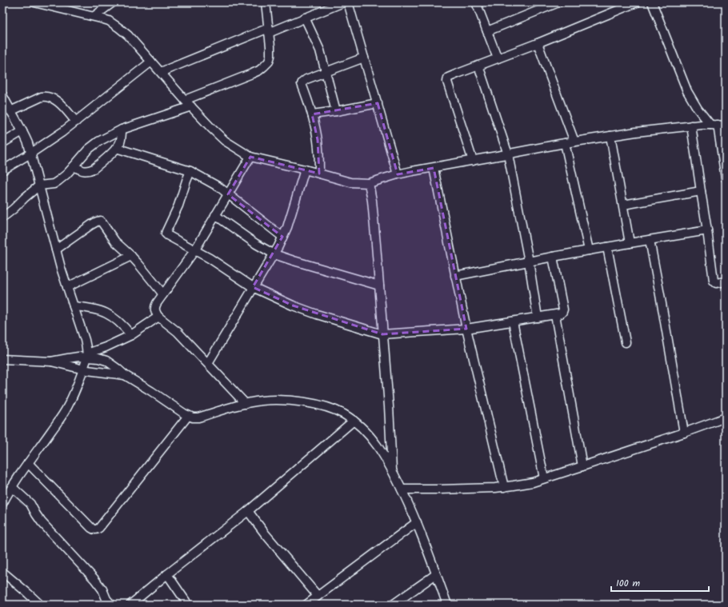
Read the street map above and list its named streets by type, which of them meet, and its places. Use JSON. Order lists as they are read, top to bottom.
{
  "scale_bar": "100 m"
}
